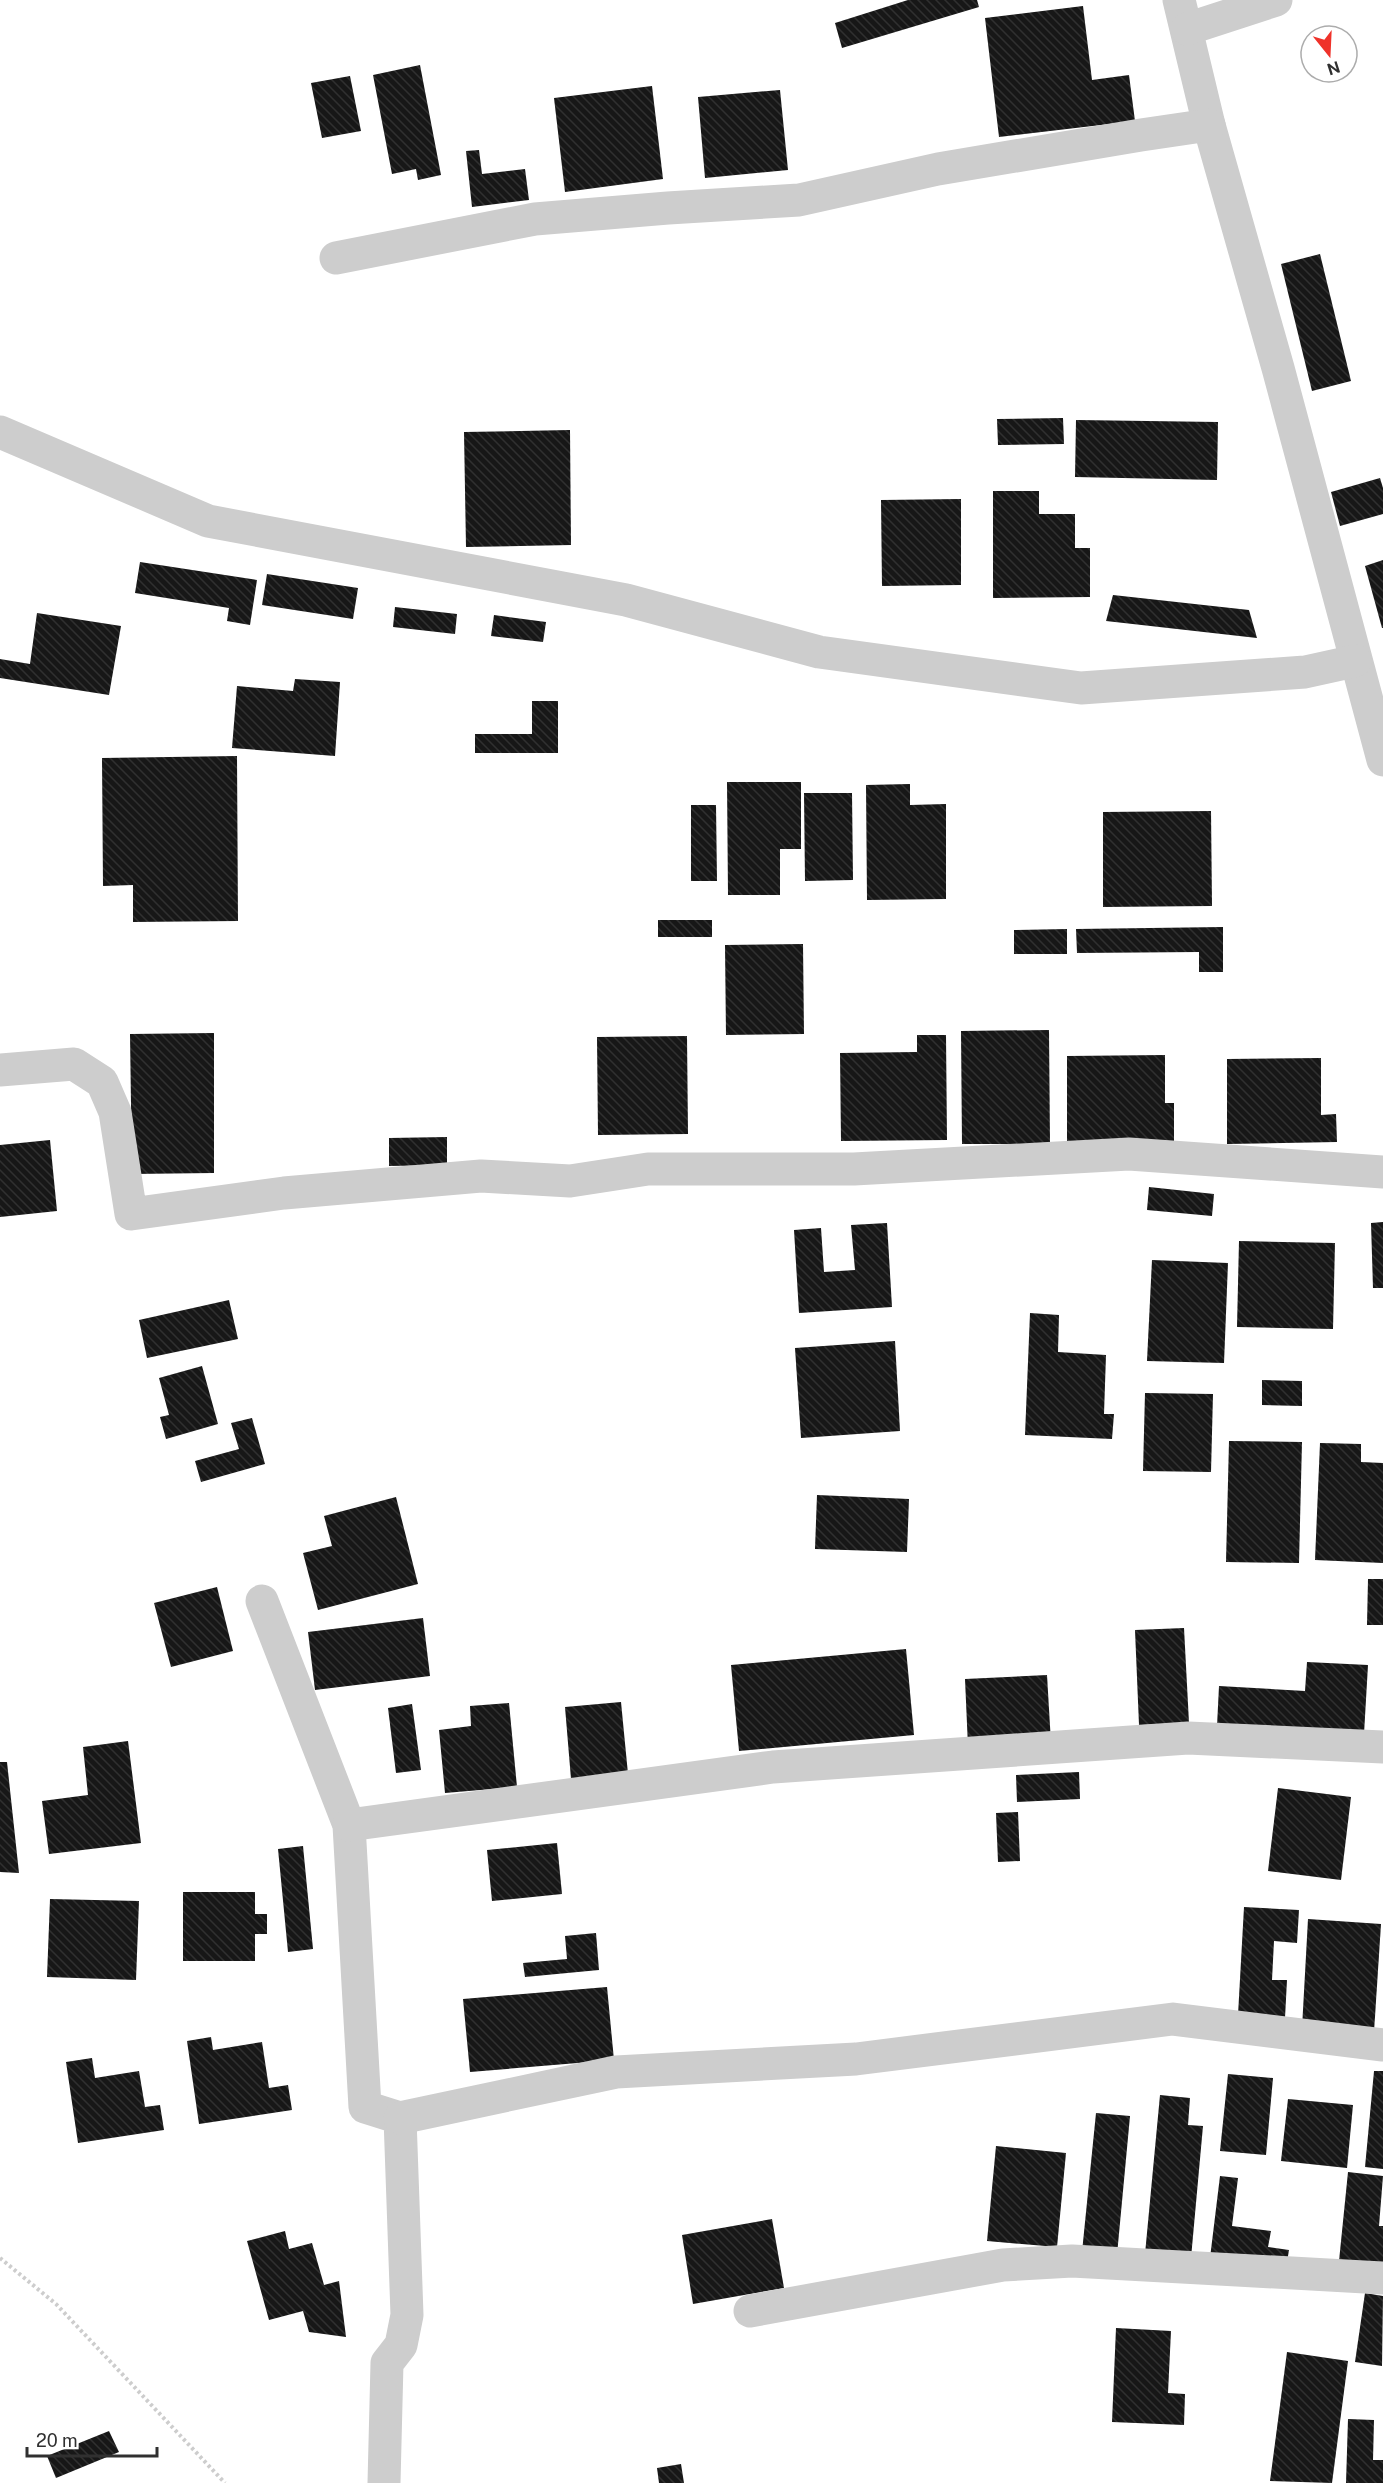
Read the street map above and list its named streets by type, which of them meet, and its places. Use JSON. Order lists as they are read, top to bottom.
{
  "scale_bar": "20 m",
  "north": "bottom"
}
